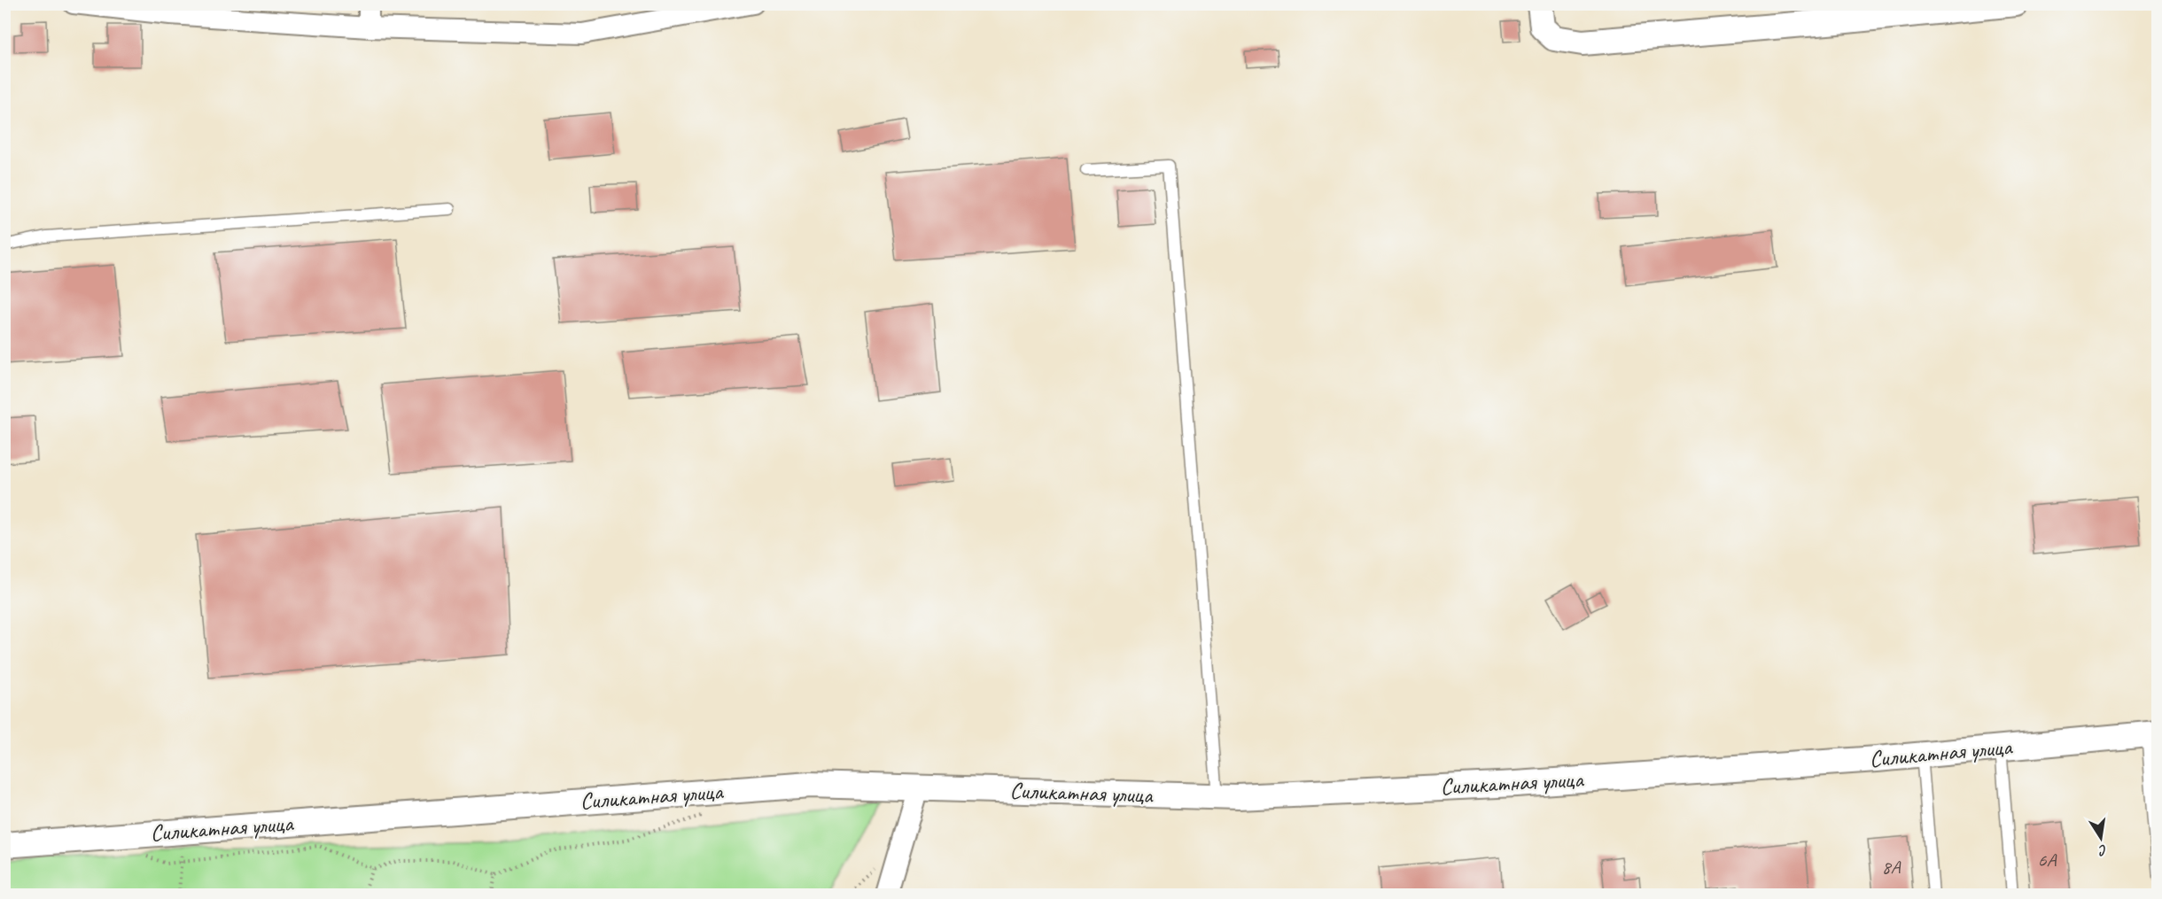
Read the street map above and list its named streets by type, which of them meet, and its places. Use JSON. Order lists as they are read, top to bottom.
{
  "streets": {
    "street": ["Силикатная улица"]
  },
  "house_numbers": ["6А", "8А"],
  "north": "bottom"
}
